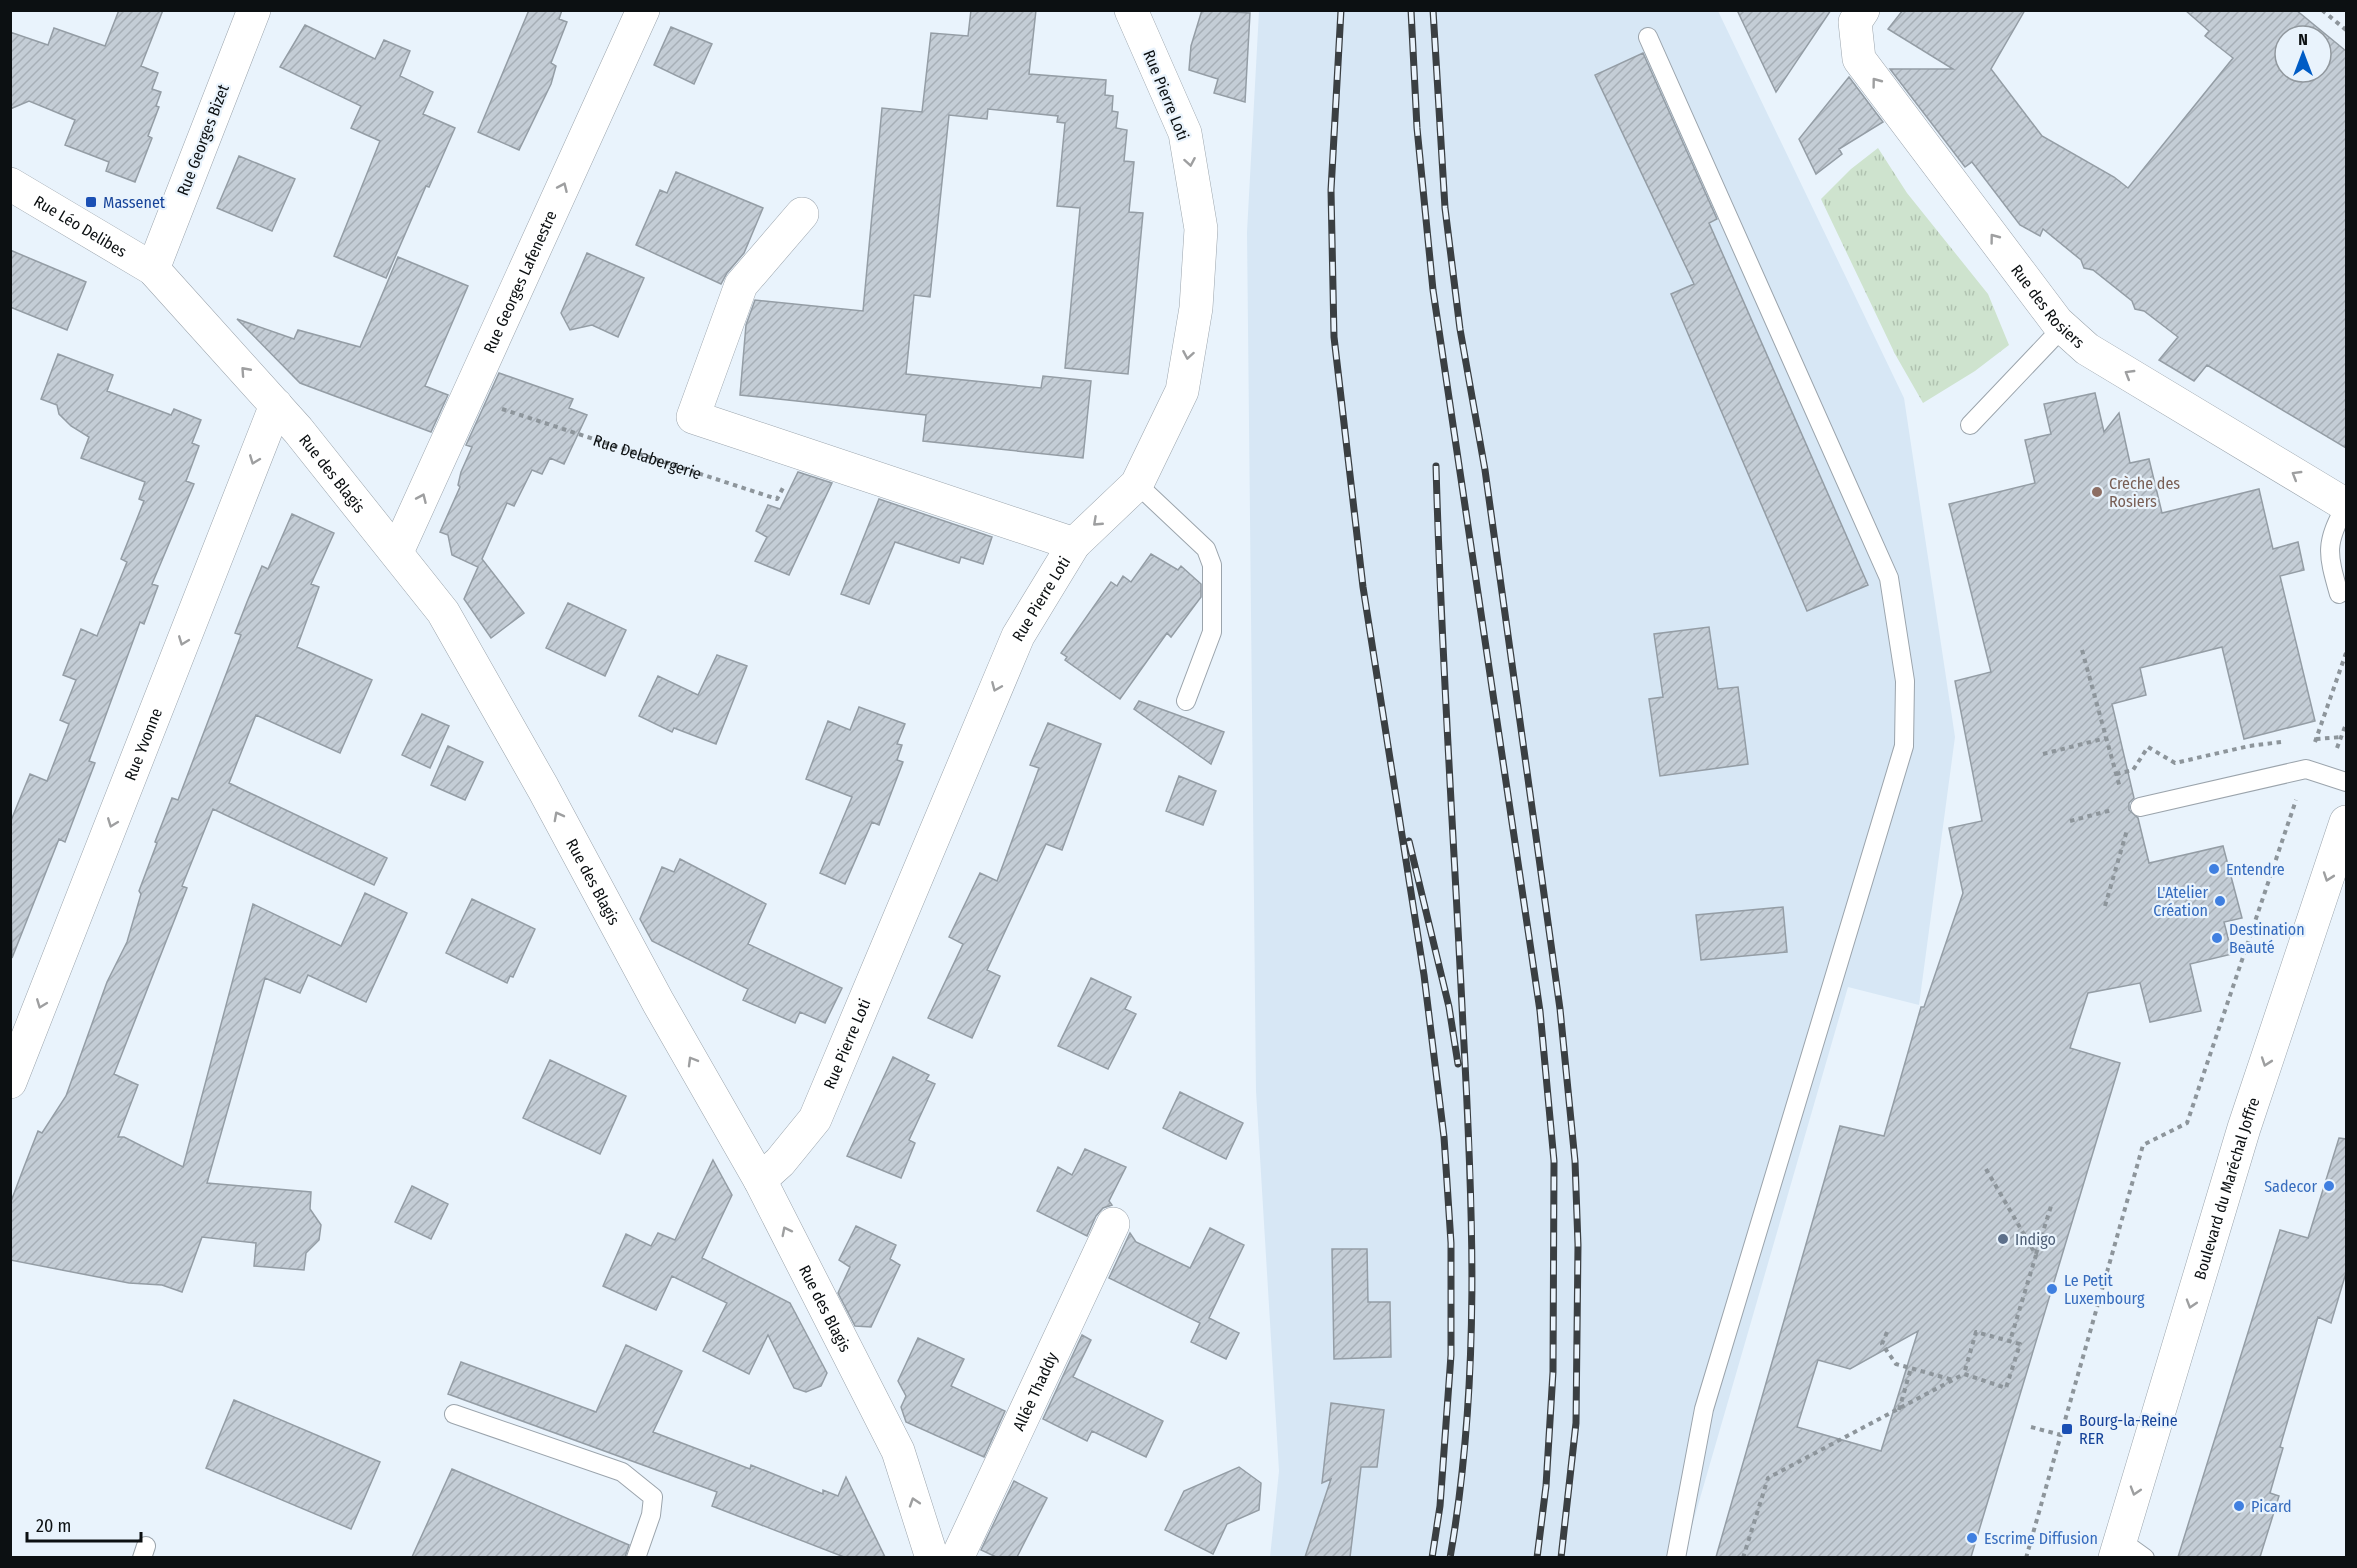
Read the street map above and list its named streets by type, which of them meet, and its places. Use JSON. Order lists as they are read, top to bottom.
{
  "streets": {
    "street": [
      "Rue Pierre Loti",
      "Rue Georges Bizet",
      "Rue Léo Delibes",
      "Rue Georges Lafenestre",
      "Rue des Rosiers",
      "Rue des Blagis",
      "Rue Yvonne",
      "Boulevard du Maréchal Joffre",
      "Allée Thaddy"
    ],
    "path": ["Rue Delabergerie"]
  },
  "crossings": [
    ["Rue Pierre Loti", "Rue des Blagis"],
    ["Rue Georges Bizet", "Rue Léo Delibes"],
    ["Rue Georges Bizet", "Rue des Blagis"],
    ["Rue Léo Delibes", "Rue des Blagis"],
    ["Rue Georges Lafenestre", "Rue Delabergerie"],
    ["Rue Georges Lafenestre", "Rue des Blagis"],
    ["Rue des Blagis", "Rue Yvonne"]
  ],
  "one_way": [
    "Rue Pierre Loti",
    "Rue Georges Lafenestre",
    "Rue des Rosiers",
    "Rue des Blagis",
    "Rue Yvonne",
    "Boulevard du Maréchal Joffre"
  ],
  "places": {
    "transit": ["Massenet", "Bourg-la-Reine RER"],
    "other": [
      "Crèche des Rosiers",
      "Entendre",
      "L'Atelier Création",
      "Destination Beauté",
      "Sadecor",
      "Indigo",
      "Le Petit Luxembourg",
      "Picard",
      "Escrime Diffusion"
    ]
  },
  "scale_bar": "20 m",
  "north": "top"
}
